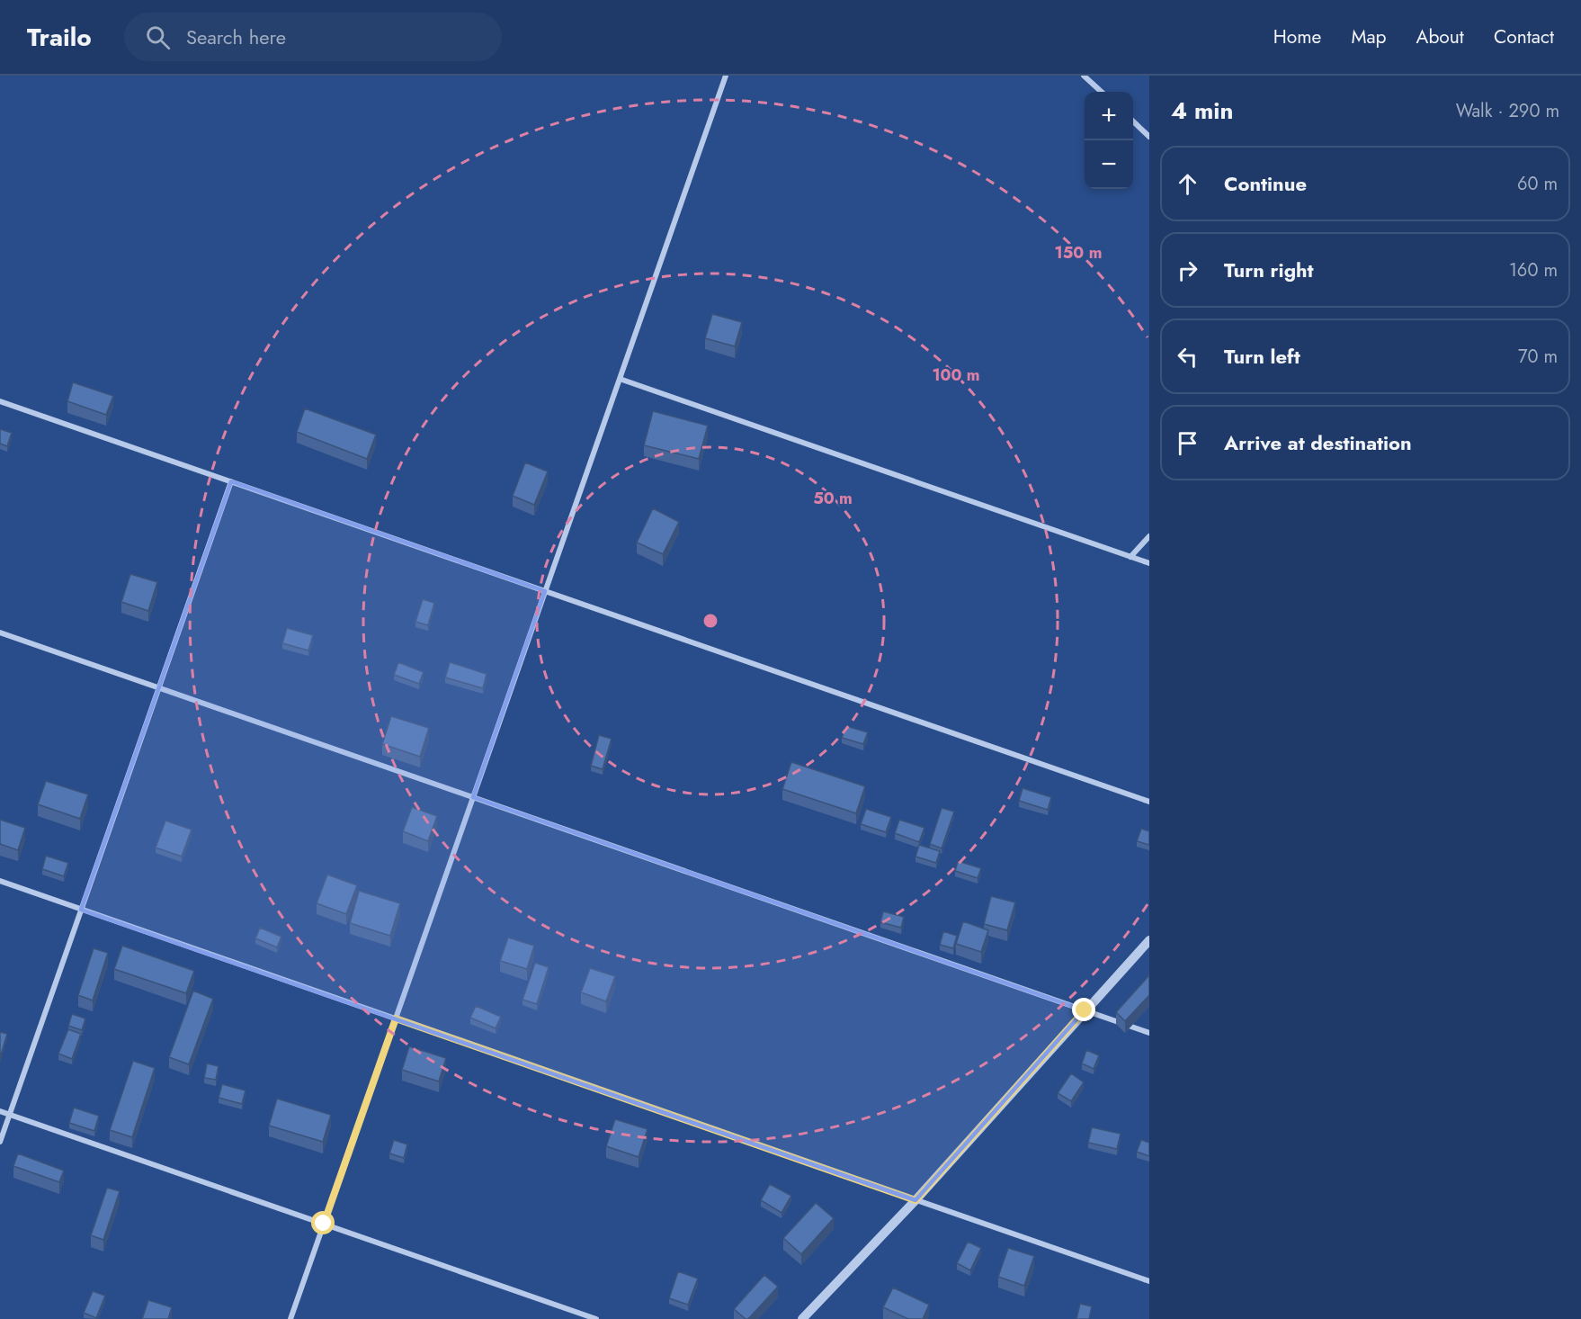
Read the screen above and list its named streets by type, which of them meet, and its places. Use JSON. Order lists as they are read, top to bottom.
{
  "page": {
    "header": "Trailo",
    "search": "Search here",
    "nav": [
      "Home",
      "Map",
      "About",
      "Contact"
    ],
    "heading": ["4 min", "Walk · 290 m"],
    "map_buttons": ["+", "−"],
    "list": [
      ["Continue", "60 m"],
      ["Turn right", "160 m"],
      ["Turn left", "70 m"],
      "Arrive at destination"
    ]
  },
  "rings": ["150 m", "100 m", "50 m"]
}
